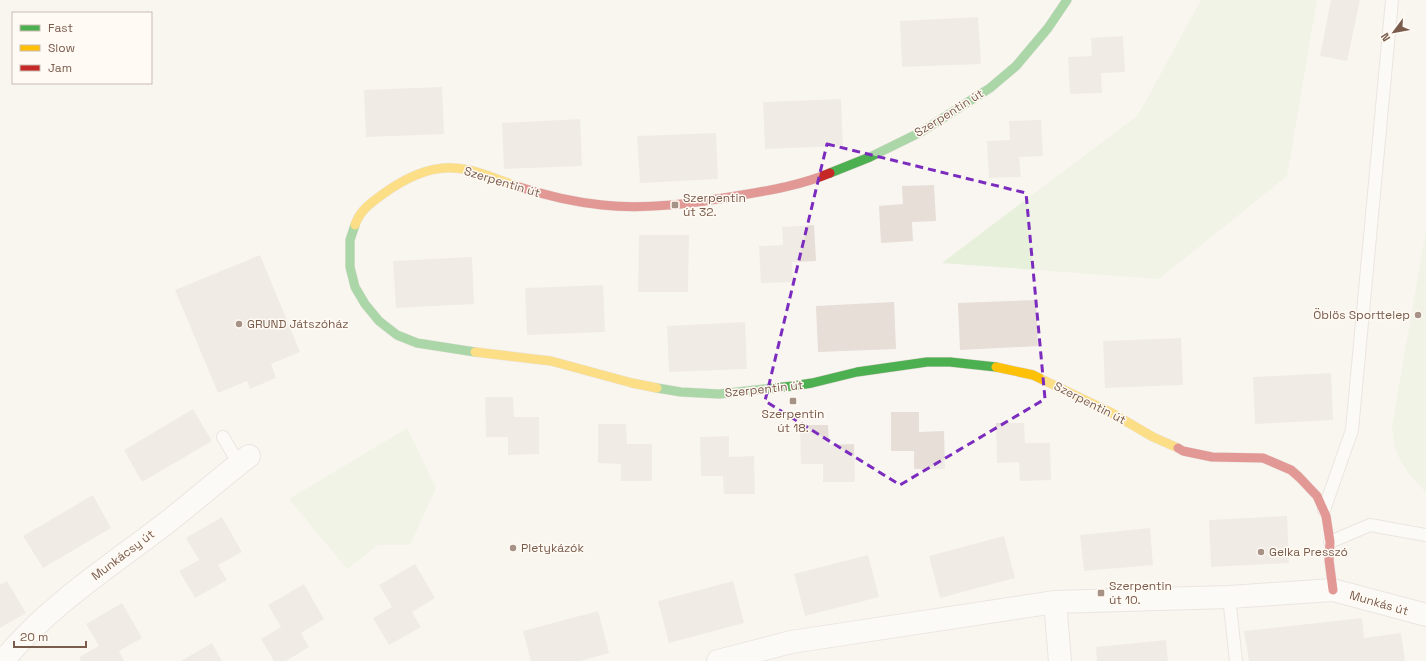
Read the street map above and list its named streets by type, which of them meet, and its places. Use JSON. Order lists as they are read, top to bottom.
{
  "streets": {
    "street": ["Szerpentin út", "Munkácsy út", "Munkás út"]
  },
  "crossings": [
    ["Szerpentin út", "Munkás út"]
  ],
  "places": {
    "transit": ["Szerpentin út 32.", "Szerpentin út 18.", "Szerpentin út 10."],
    "other": [
      "Öblös Sporttelep",
      "GRUND Játszóház",
      "Pletykázók",
      "Gelka Presszó"
    ]
  },
  "legend": ["Fast", "Slow", "Jam"],
  "scale_bar": "20 m",
  "north": "bottom left"
}
